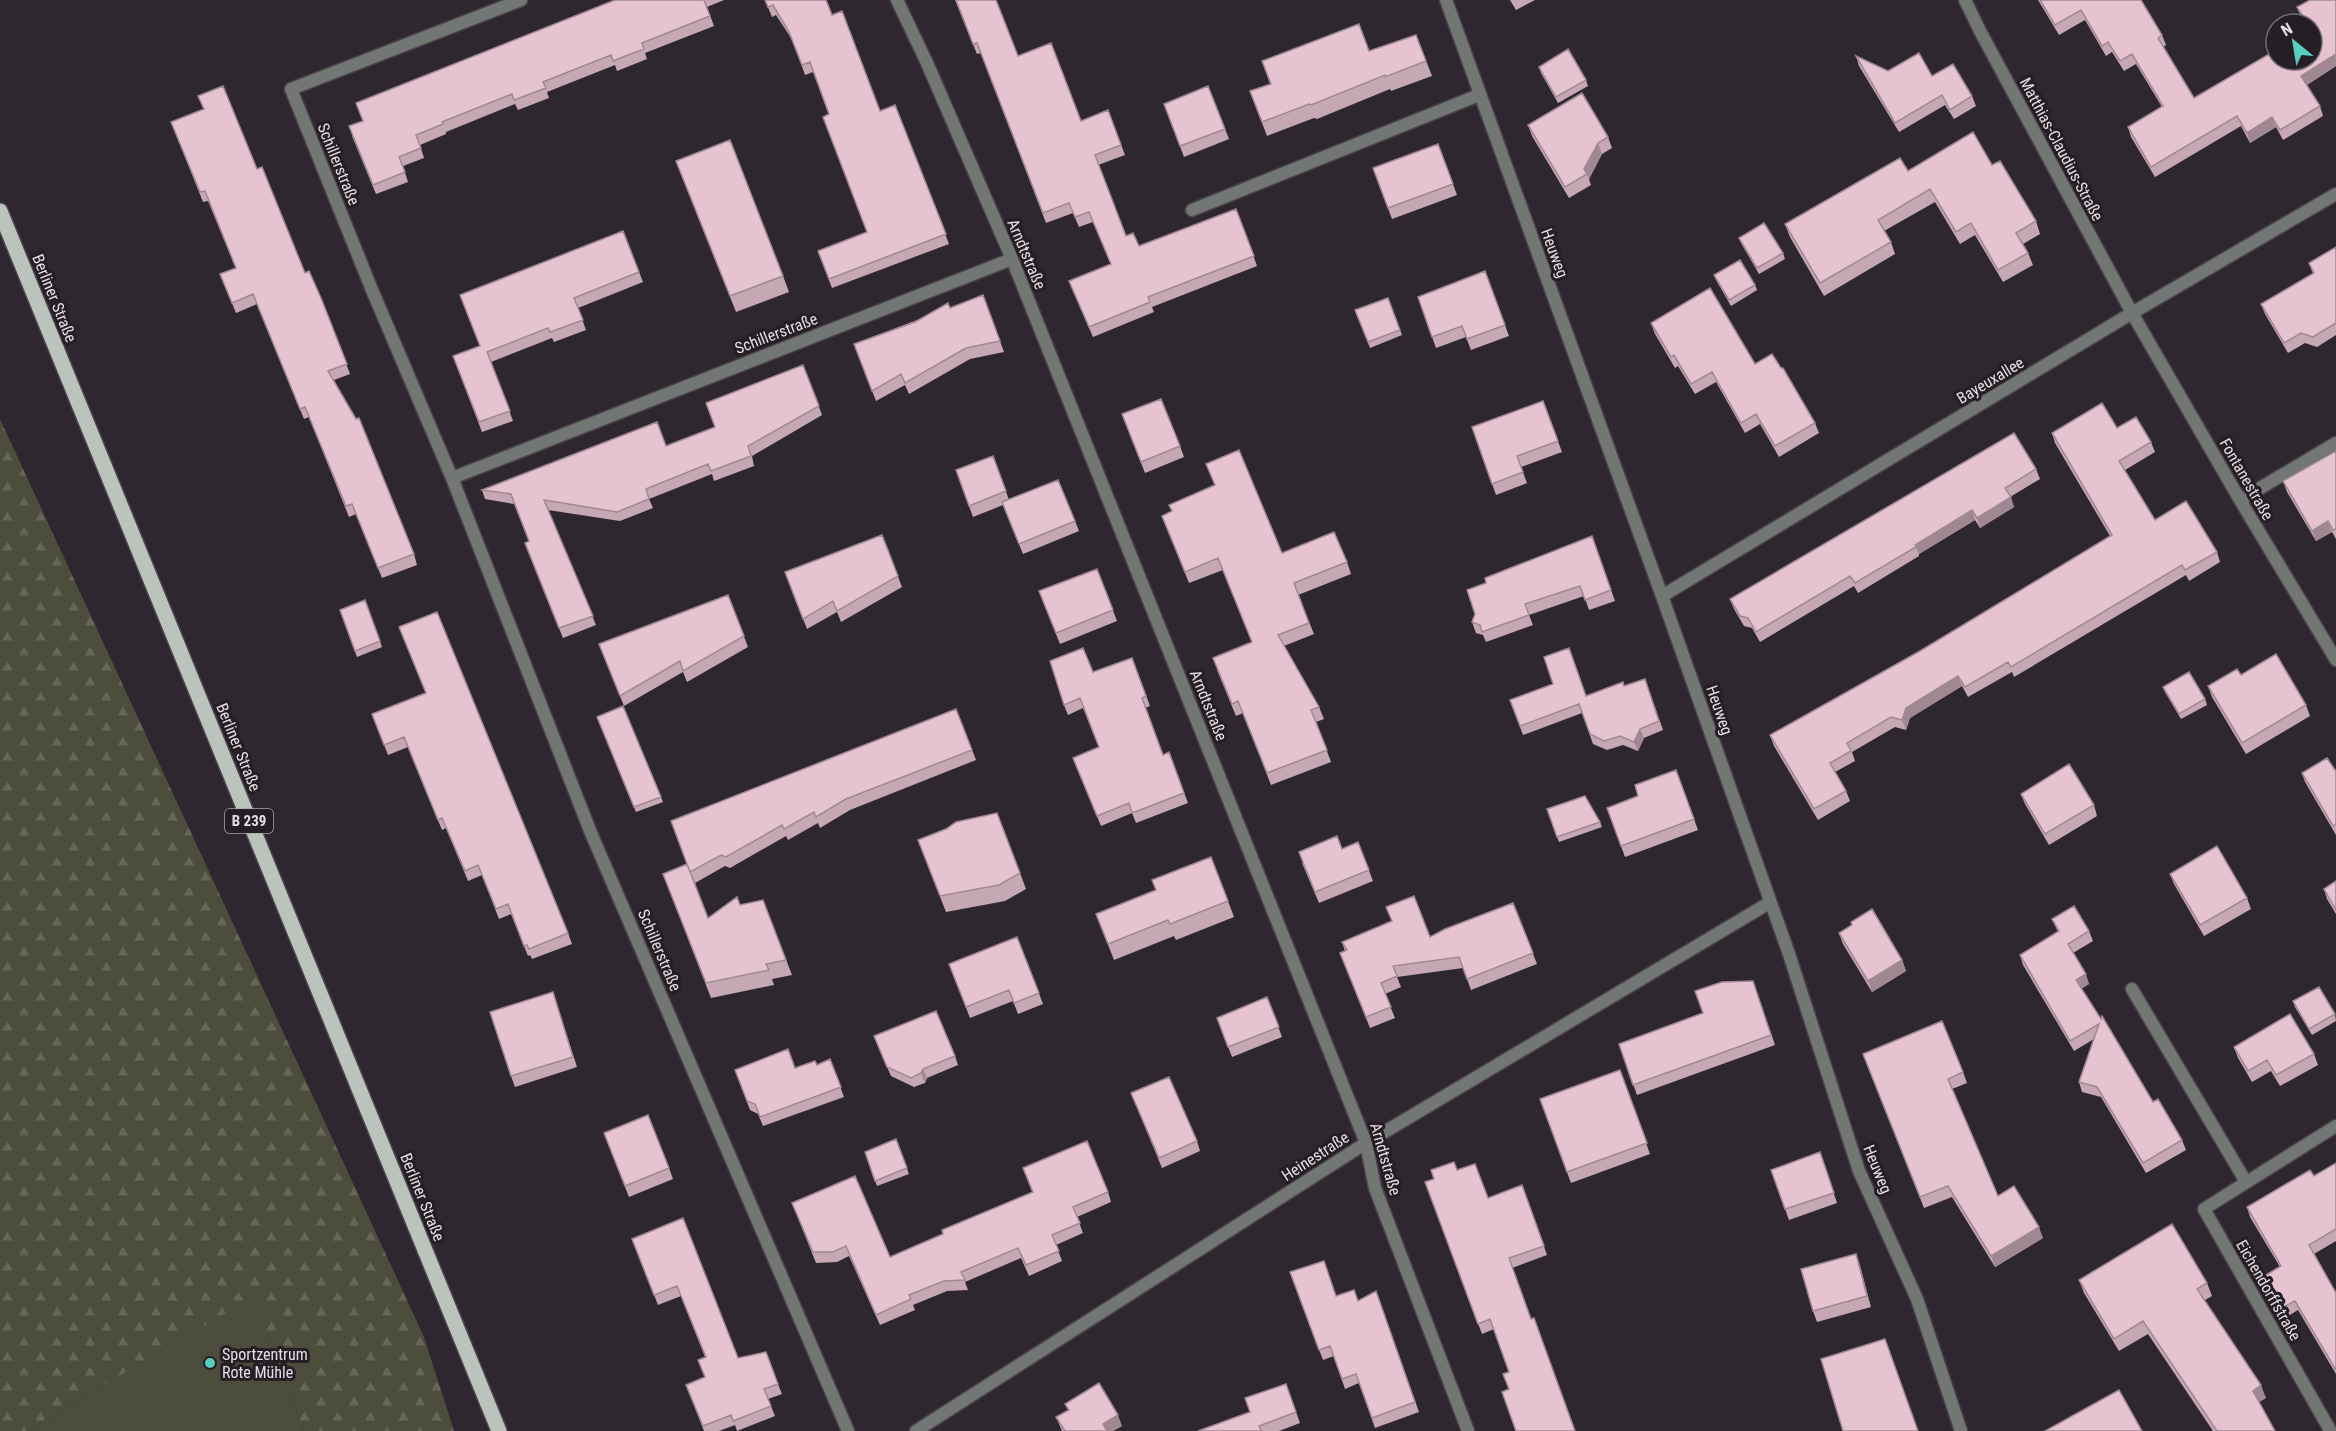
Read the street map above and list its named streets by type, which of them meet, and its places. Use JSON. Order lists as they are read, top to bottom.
{
  "streets": {
    "main road": ["Berliner Straße", "B 239"],
    "street": [
      "Matthias-Claudius-Straße",
      "Schillerstraße",
      "Heuweg",
      "Arndtstraße",
      "Bayeuxallee",
      "Fontanestraße",
      "Heinestraße",
      "Eichendorffstraße"
    ]
  },
  "crossings": [
    ["Matthias-Claudius-Straße", "Bayeuxallee"],
    ["Matthias-Claudius-Straße", "Fontanestraße"],
    ["Schillerstraße", "Arndtstraße"],
    ["Heuweg", "Bayeuxallee"],
    ["Heuweg", "Heinestraße"],
    ["Arndtstraße", "Heinestraße"],
    ["Bayeuxallee", "Fontanestraße"]
  ],
  "places": ["Sportzentrum Rote Mühle"],
  "north": "top left"
}
